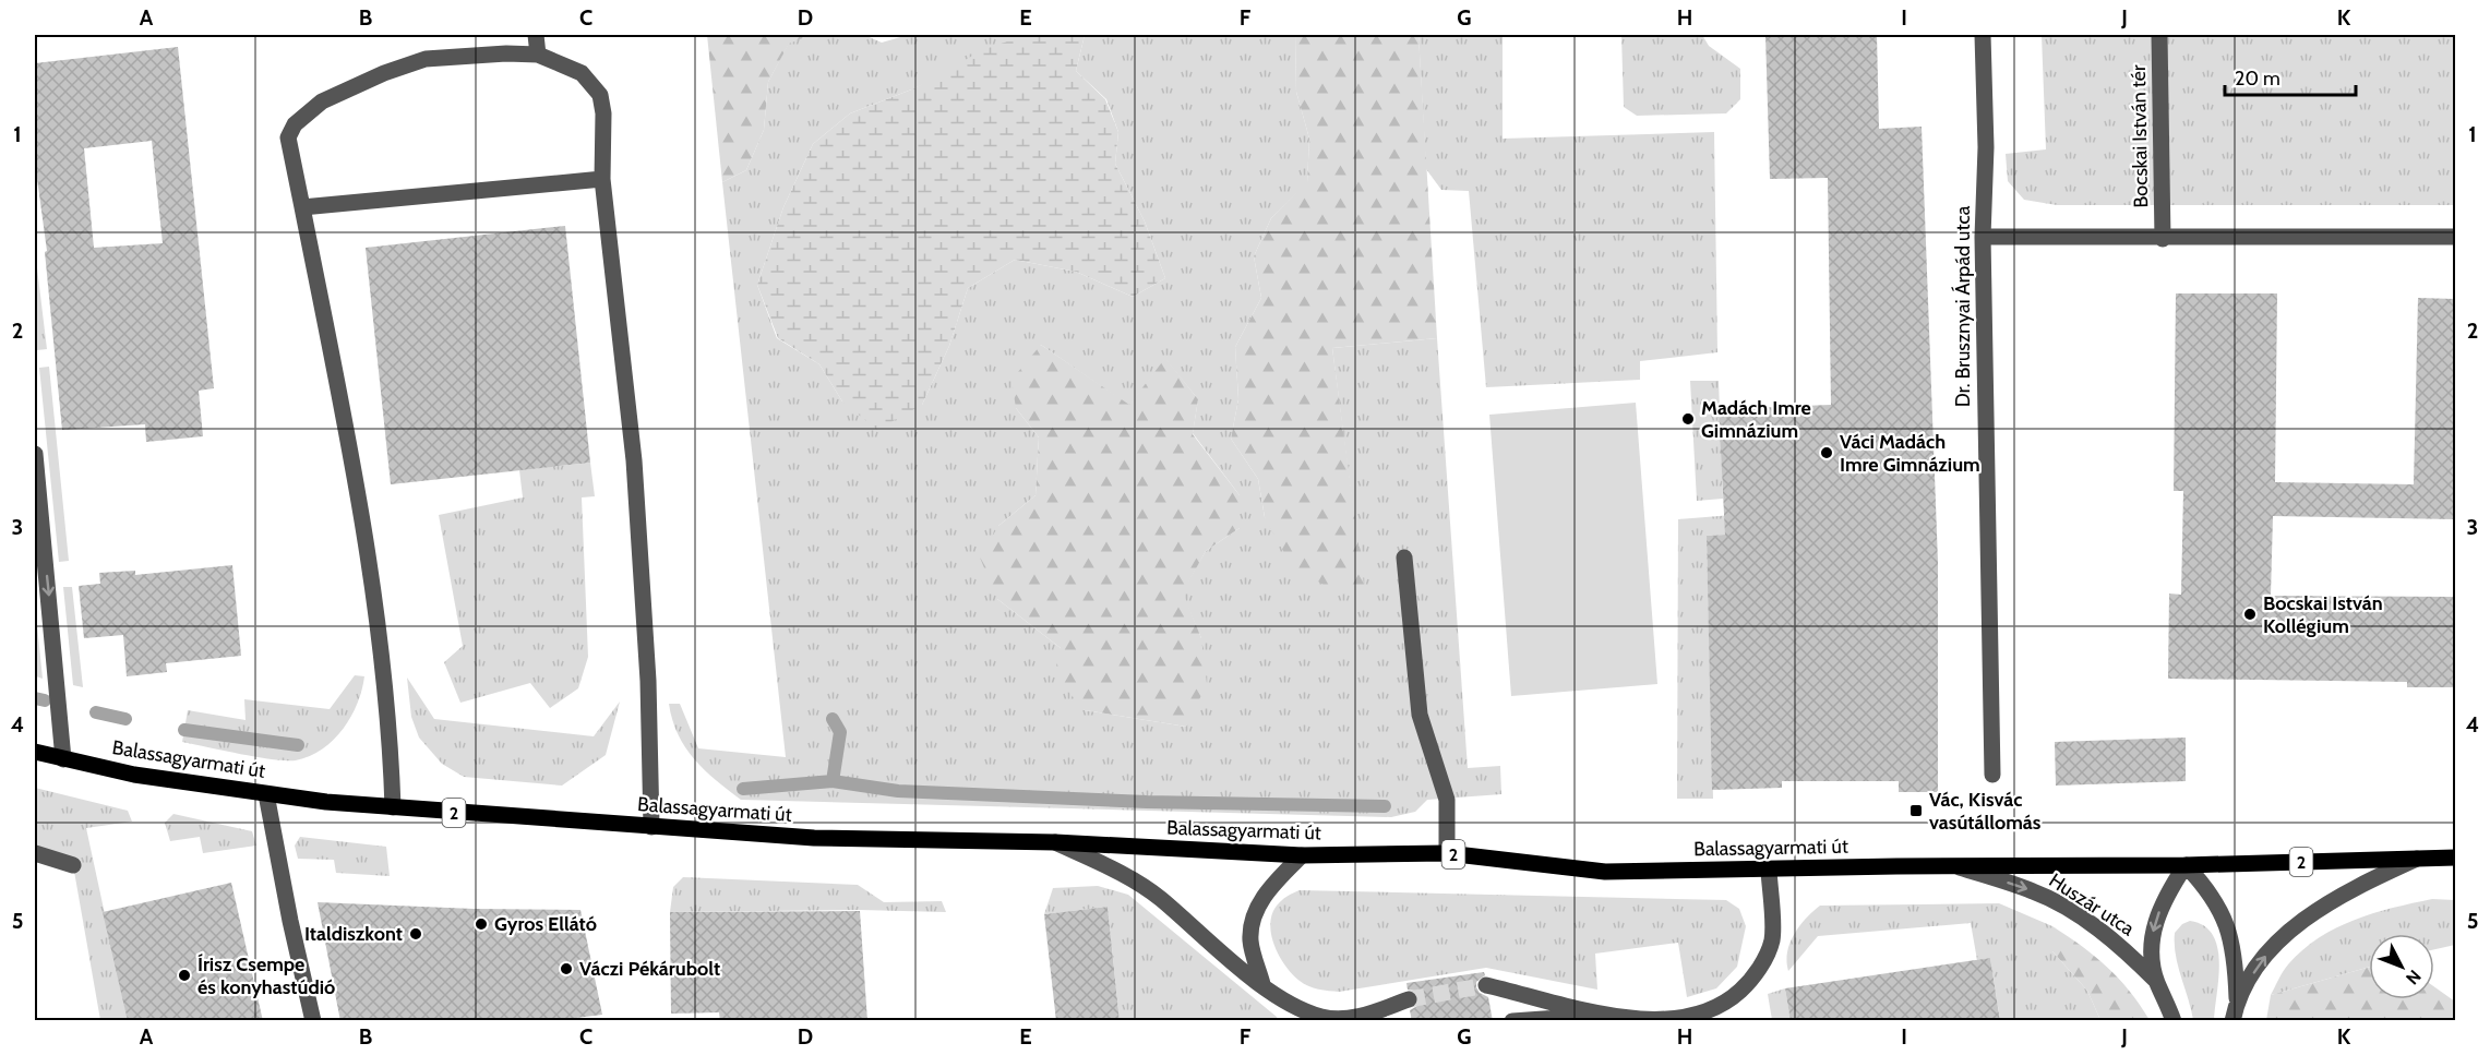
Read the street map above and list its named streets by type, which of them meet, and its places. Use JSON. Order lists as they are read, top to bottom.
{
  "streets": {
    "main road": ["Balassagyarmati út", "2"],
    "street": ["Bocskai István tér", "Dr. Brusznyai Árpád utca", "Huszár utca"]
  },
  "crossings": [
    ["Balassagyarmati út", "Huszár utca"]
  ],
  "places": {
    "other": [
      "Madách Imre Gimnázium",
      "Váci Madách Imre Gimnázium",
      "Bocskai István Kollégium",
      "Gyros Ellátó",
      "Italdiszkont",
      "Váczi Pékárubolt",
      "Írisz Csempe és konyhastúdió"
    ],
    "transit": ["Vác, Kisvác vasútállomás"]
  },
  "scale_bar": "20 m",
  "north": "bottom right",
  "grid": {
    "columns": [
      "A",
      "B",
      "C",
      "D",
      "E",
      "F",
      "G",
      "H",
      "I",
      "J",
      "K"
    ],
    "rows": [
      "1",
      "2",
      "3",
      "4",
      "5"
    ]
  }
}
